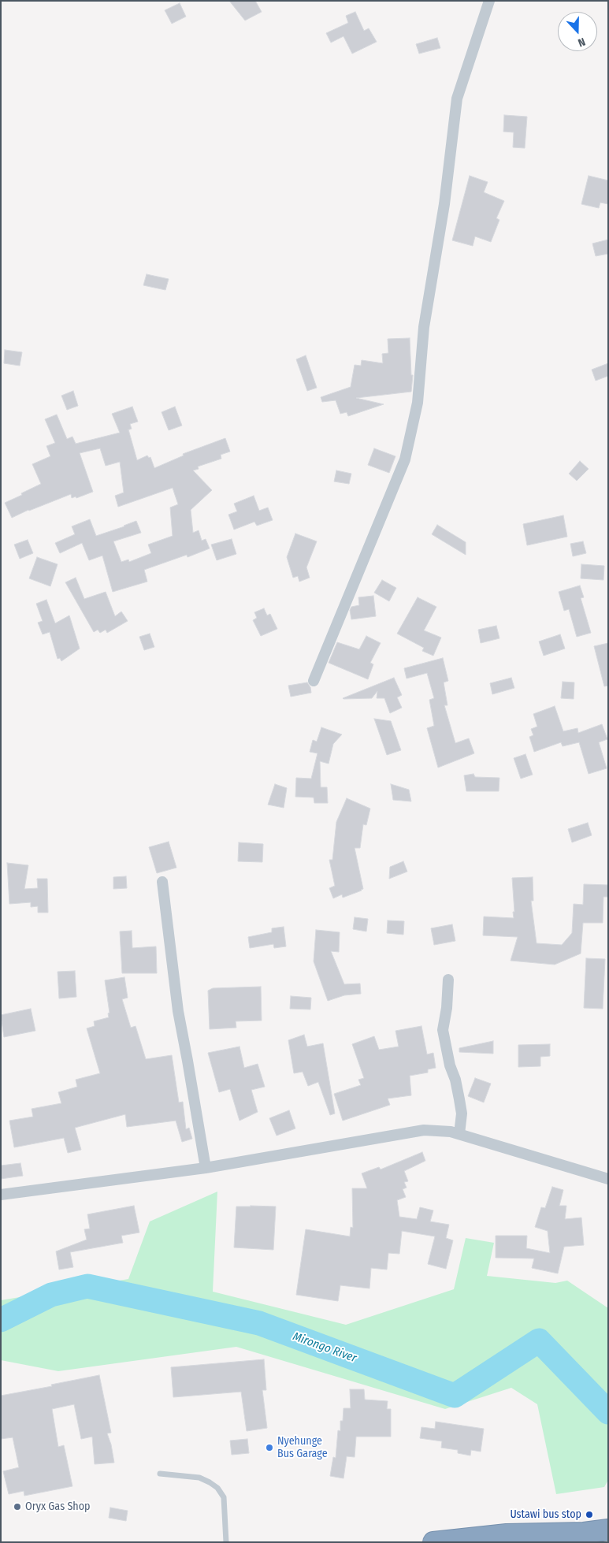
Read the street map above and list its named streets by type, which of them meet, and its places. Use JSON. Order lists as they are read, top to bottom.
{
  "water": ["Mirongo River"],
  "places": ["Nyehunge Bus Garage", "Oryx Gas Shop", "Ustawi bus stop"],
  "north": "bottom"
}
